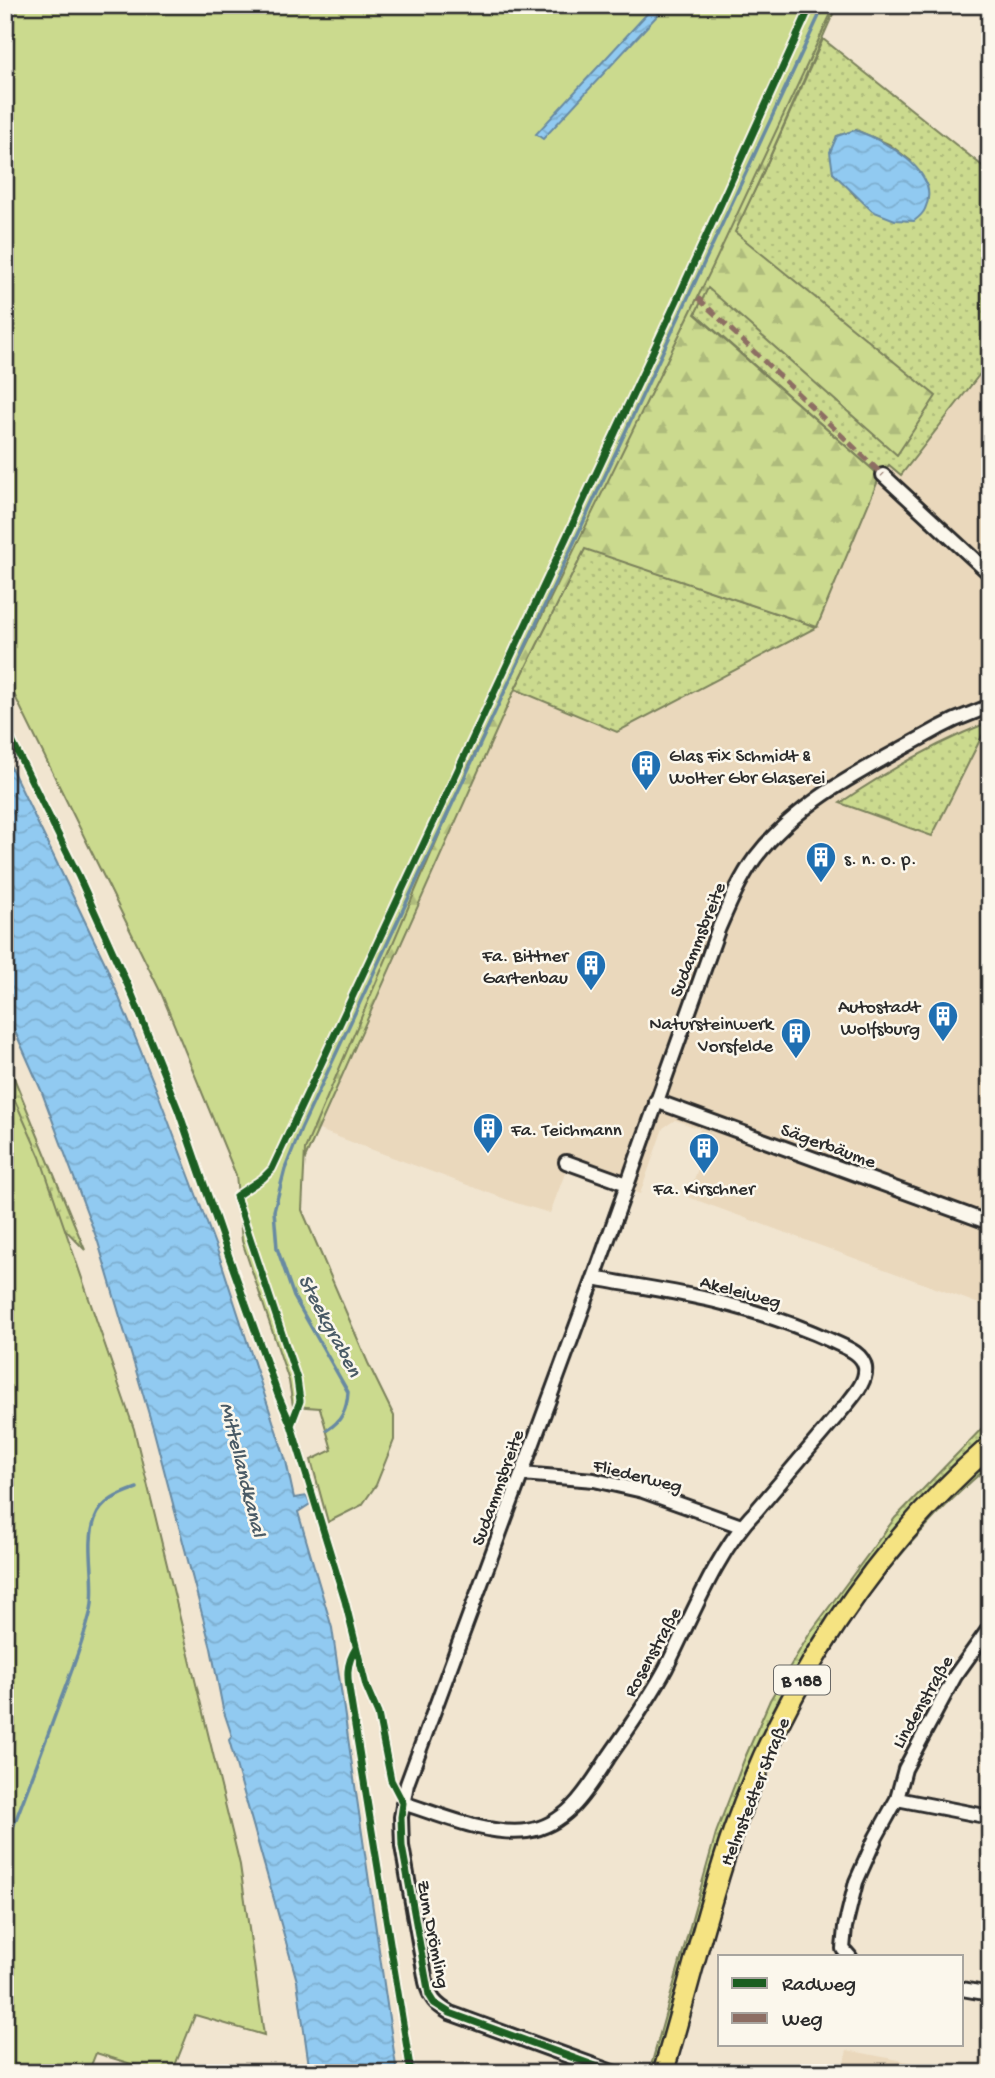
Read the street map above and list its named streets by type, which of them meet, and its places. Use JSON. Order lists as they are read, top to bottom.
{
  "streets": {
    "main road": ["B 188", "Helmstedter Straße"],
    "street": [
      "Sudammsbreite",
      "Sägerbäume",
      "Akeleiweg",
      "Fliederweg",
      "Rosenstraße",
      "Lindenstraße",
      "Zum Drömling"
    ]
  },
  "crossings": [
    ["Sudammsbreite", "Sägerbäume"],
    ["Sudammsbreite", "Akeleiweg"],
    ["Sudammsbreite", "Fliederweg"],
    ["Sudammsbreite", "Rosenstraße"],
    ["Sudammsbreite", "Zum Drömling"],
    ["Akeleiweg", "Rosenstraße"],
    ["Fliederweg", "Rosenstraße"],
    ["Rosenstraße", "Zum Drömling"]
  ],
  "water": ["Steekgraben", "Mittellandkanal"],
  "places": {
    "building": [
      "Glas Fix Schmidt & Wolter Gbr Glaserei",
      "s. n. o. p.",
      "Fa. Bittner Gartenbau",
      "Autostadt Wolfsburg",
      "Natursteinwerk Vorsfelde",
      "Fa. Teichmann",
      "Fa. Kirschner"
    ]
  },
  "legend": ["Radweg", "Weg"]
}
